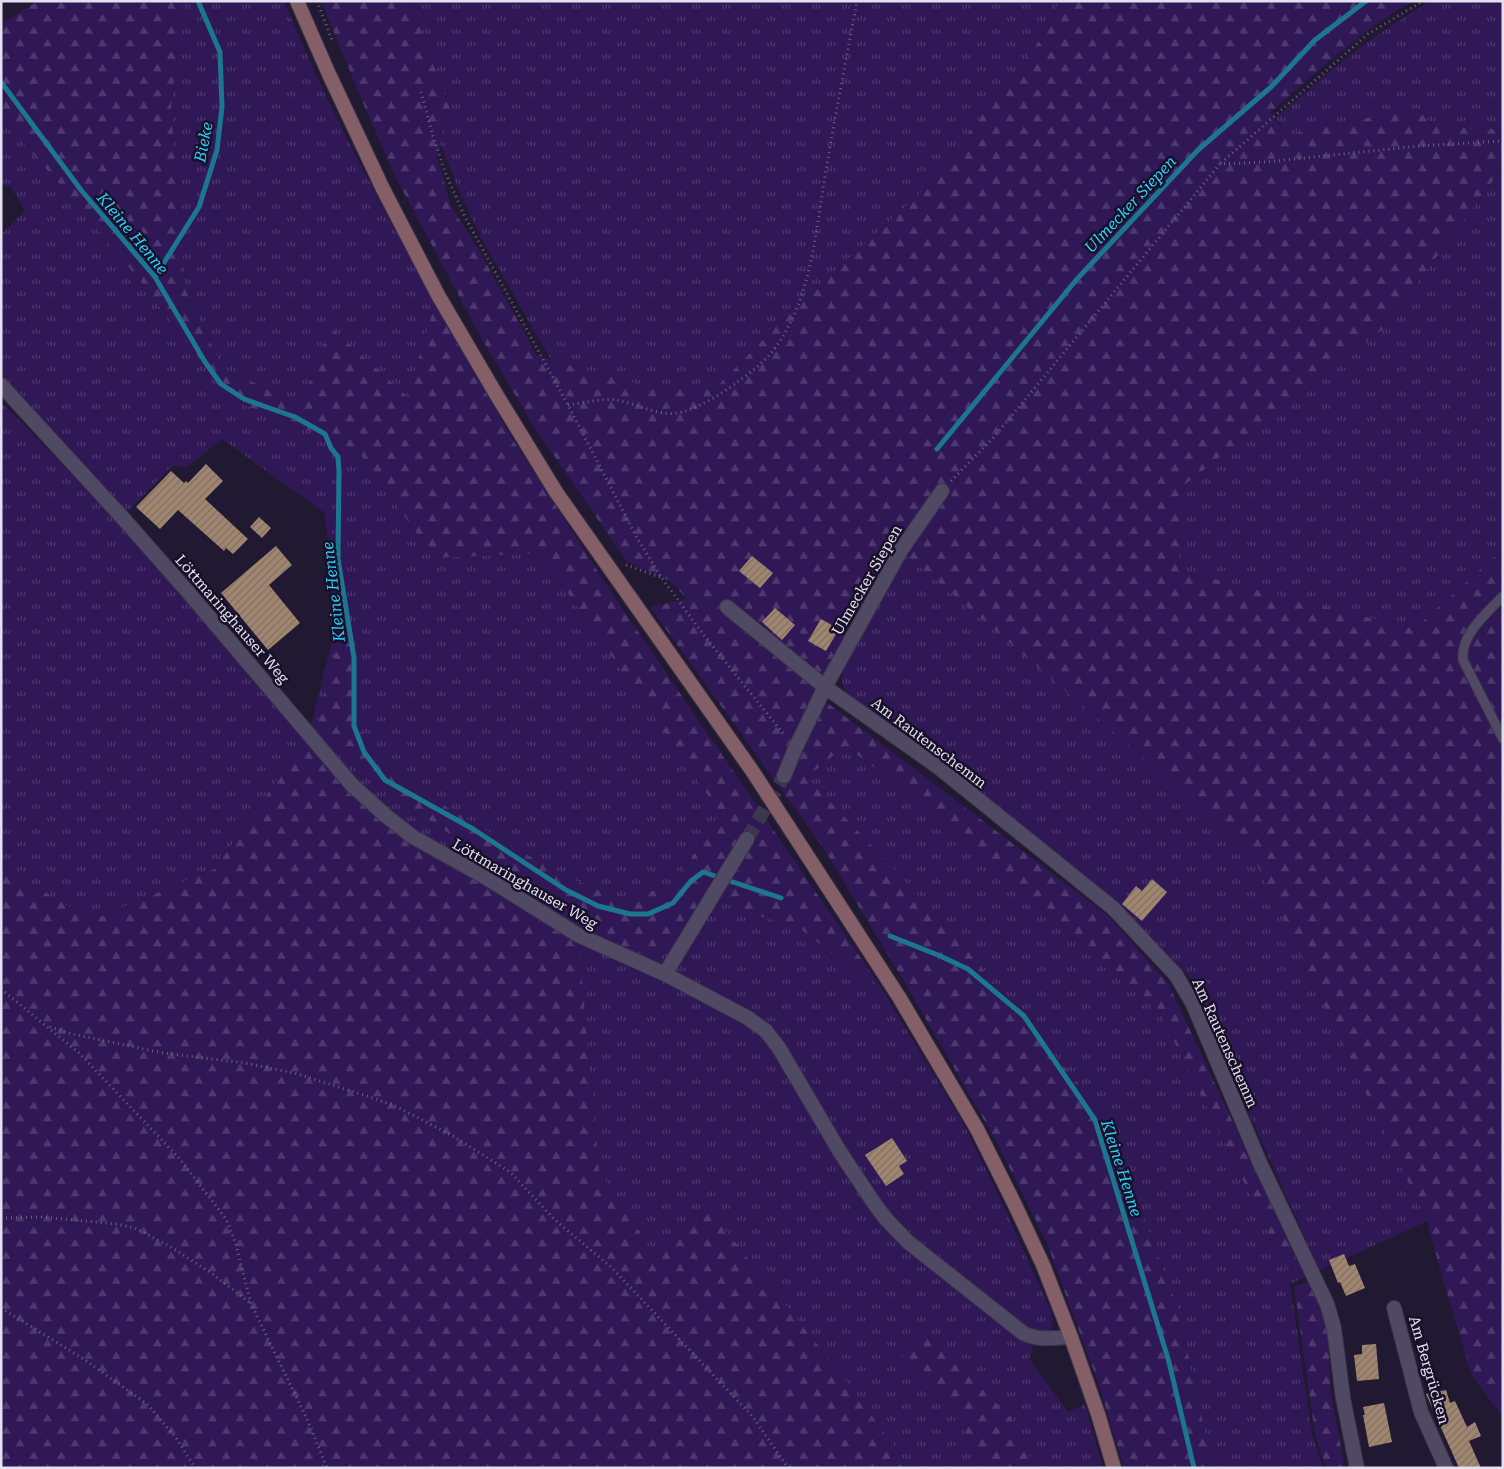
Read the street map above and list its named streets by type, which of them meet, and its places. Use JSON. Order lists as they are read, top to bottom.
{
  "streets": {
    "street": [
      "Ulmecker Siepen",
      "Löttmaringhauser Weg",
      "Am Rautenschemm",
      "Am Bergrücken"
    ]
  },
  "crossings": [
    ["Ulmecker Siepen", "Am Rautenschemm"]
  ],
  "water": ["Bieke", "Ulmecker Siepen", "Kleine Henne"]
}
